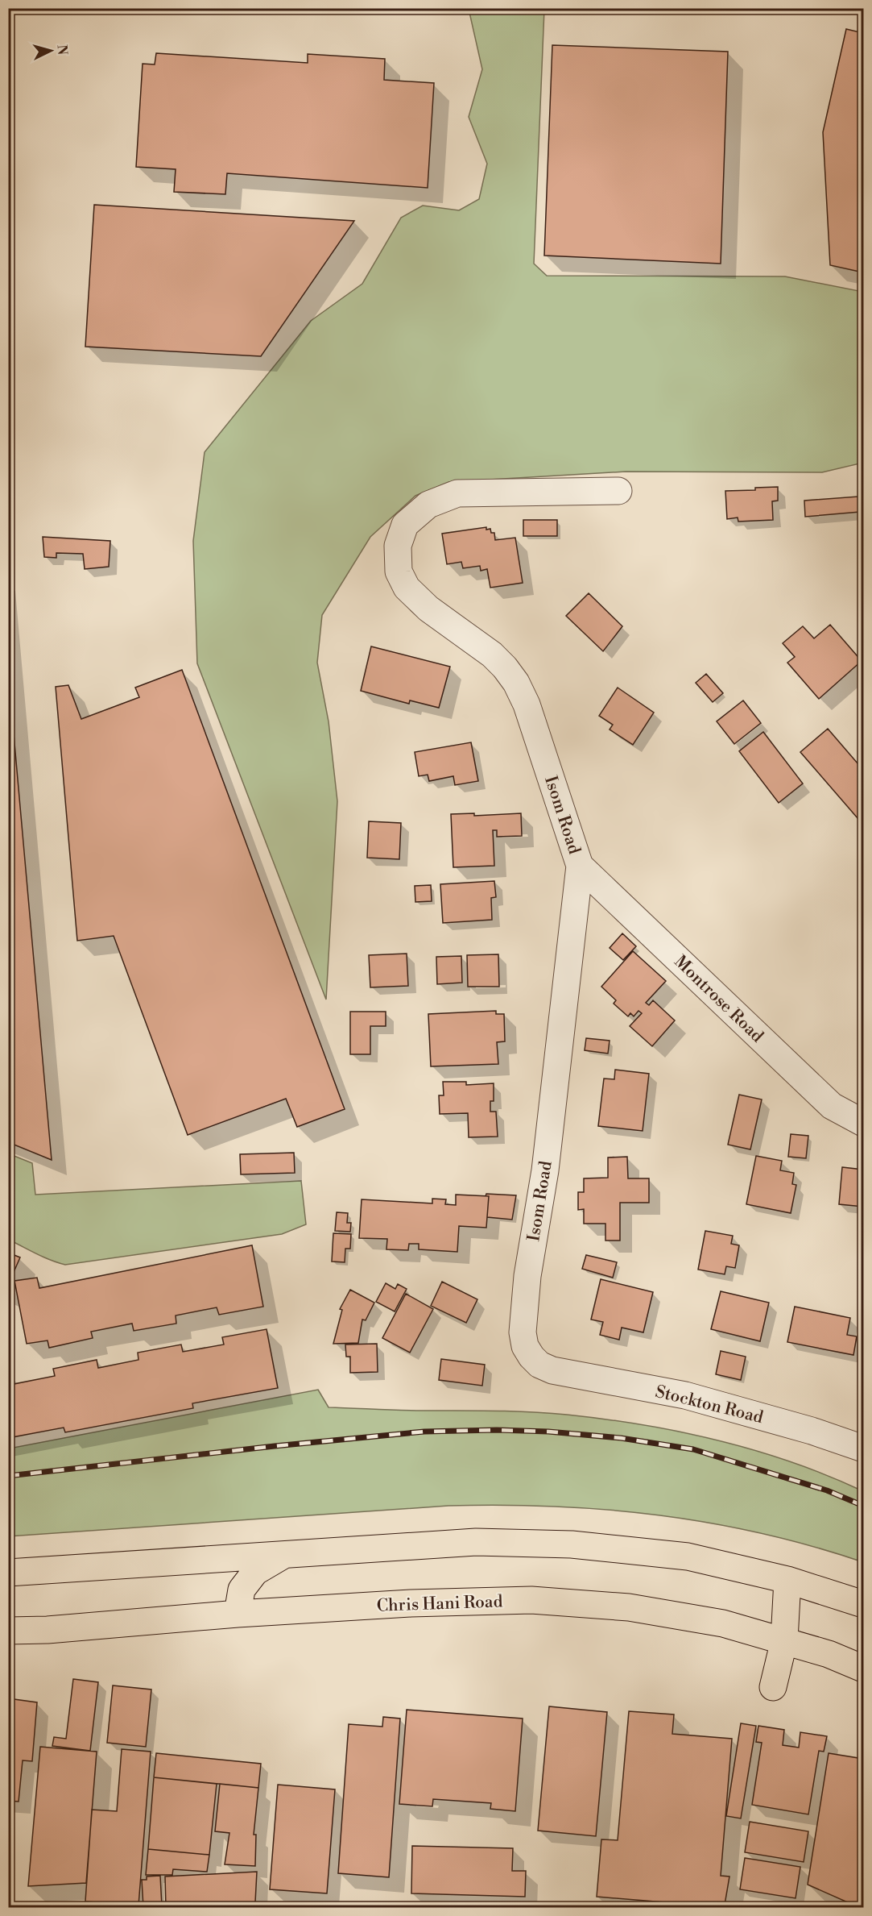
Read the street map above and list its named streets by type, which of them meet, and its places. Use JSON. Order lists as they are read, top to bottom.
{
  "streets": {
    "main road": ["Chris Hani Road"],
    "street": ["Isom Road", "Montrose Road", "Stockton Road"]
  },
  "crossings": [
    ["Isom Road", "Montrose Road"],
    ["Isom Road", "Stockton Road"]
  ],
  "north": "right"
}
